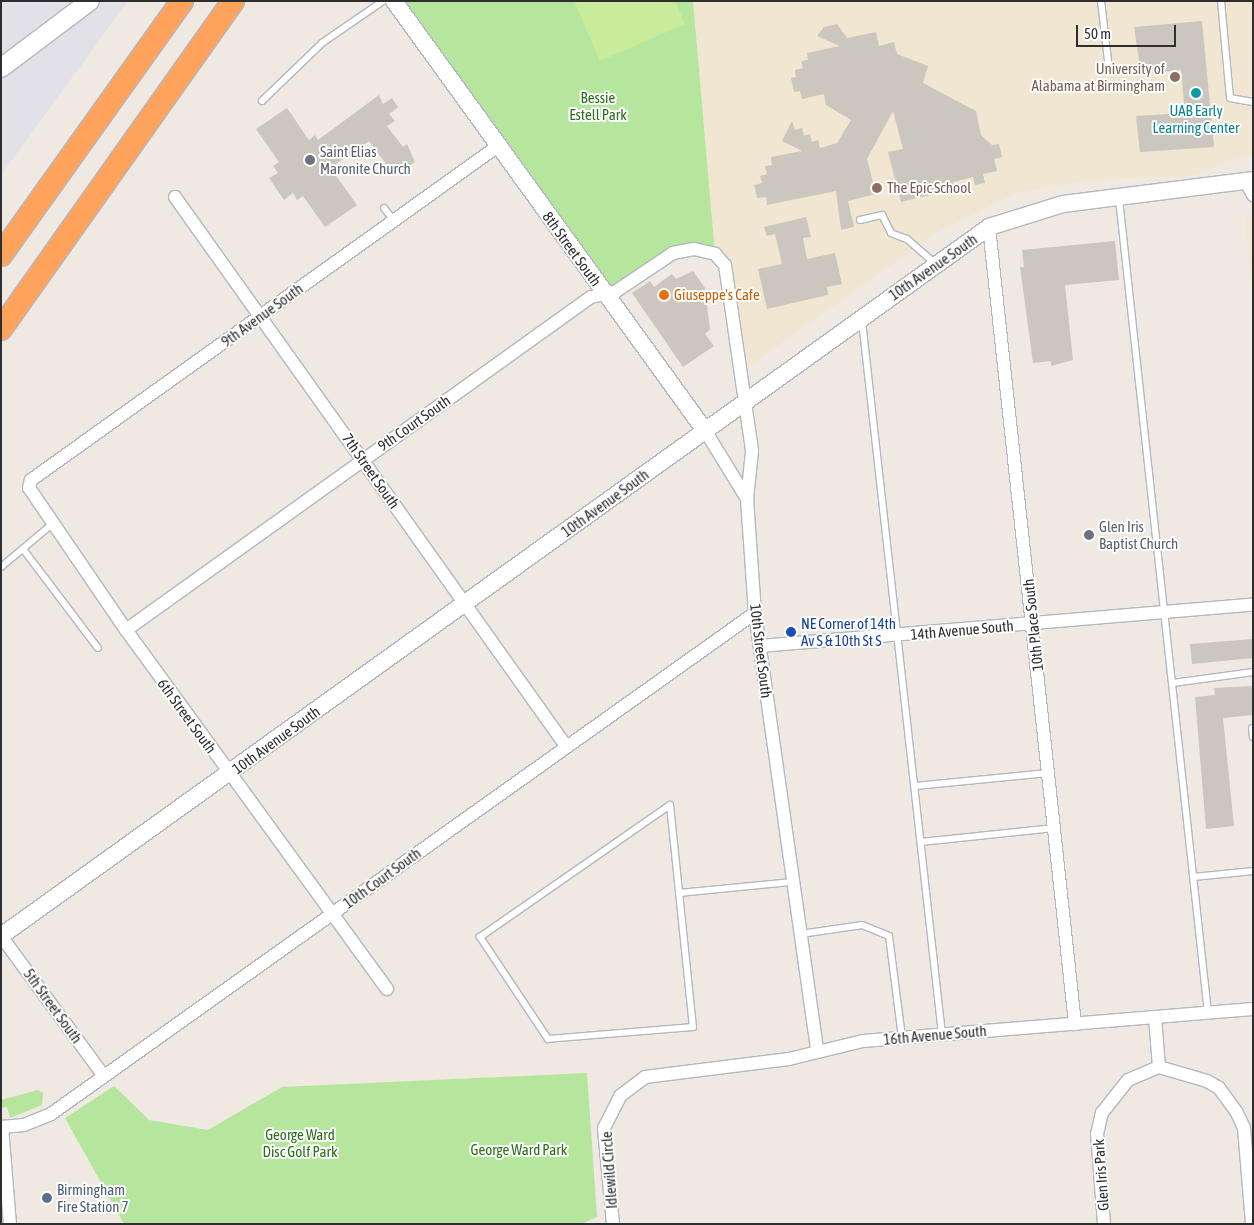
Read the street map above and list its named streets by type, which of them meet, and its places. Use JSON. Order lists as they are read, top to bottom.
{
  "streets": {
    "street": [
      "8th Street South",
      "10th Avenue South",
      "9th Avenue South",
      "9th Court South",
      "7th Street South",
      "10th Place South",
      "14th Avenue South",
      "10th Street South",
      "6th Street South",
      "10th Court South",
      "5th Street South",
      "16th Avenue South",
      "Idlewild Circle",
      "Glen Iris Park"
    ]
  },
  "crossings": [
    ["8th Street South", "10th Avenue South"],
    ["8th Street South", "9th Avenue South"],
    ["8th Street South", "9th Court South"],
    ["8th Street South", "10th Street South"],
    ["10th Avenue South", "7th Street South"],
    ["10th Avenue South", "10th Place South"],
    ["10th Avenue South", "10th Street South"],
    ["10th Avenue South", "6th Street South"],
    ["10th Avenue South", "5th Street South"],
    ["9th Avenue South", "7th Street South"],
    ["9th Avenue South", "6th Street South"],
    ["9th Court South", "7th Street South"],
    ["9th Court South", "10th Street South"],
    ["9th Court South", "6th Street South"],
    ["7th Street South", "10th Court South"],
    ["10th Place South", "14th Avenue South"],
    ["10th Place South", "16th Avenue South"],
    ["14th Avenue South", "10th Street South"],
    ["10th Street South", "10th Court South"],
    ["10th Street South", "16th Avenue South"],
    ["6th Street South", "10th Court South"],
    ["10th Court South", "5th Street South"],
    ["16th Avenue South", "Idlewild Circle"]
  ],
  "parks": ["Bessie Estell Park", "George Ward Disc Golf Park", "George Ward Park"],
  "places": [
    "University of Alabama at Birmingham",
    "UAB Early Learning Center",
    "Saint Elias Maronite Church",
    "The Epic School",
    "Giuseppe's Cafe",
    "Glen Iris Baptist Church",
    "NE Corner of 14th Av S & 10th St S",
    "Birmingham Fire Station 7"
  ],
  "scale_bar": "50 m"
}
